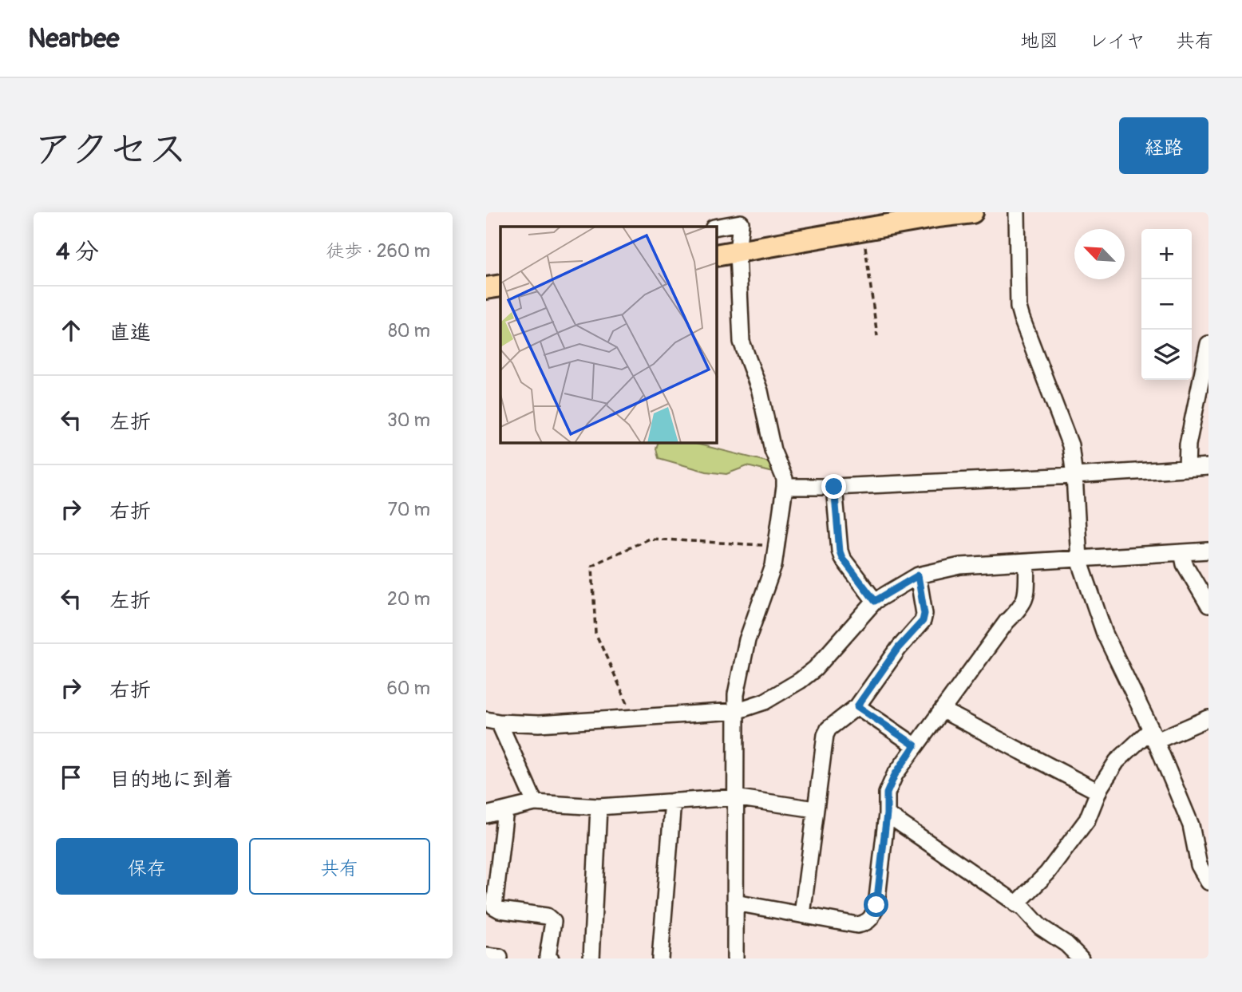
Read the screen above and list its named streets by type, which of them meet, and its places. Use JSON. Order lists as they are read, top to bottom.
{
  "north": "top left",
  "page": {
    "header": "Nearbee",
    "nav": ["地図", "レイヤ", "共有"],
    "title": "アクセス",
    "buttons": [
      "経路",
      ["保存", "共有"]
    ],
    "heading": ["4 分", "徒歩 · 260 m"],
    "map_buttons": ["+", "−"],
    "list": [
      ["直進", "80 m"],
      ["左折", "30 m"],
      ["右折", "70 m"],
      ["左折", "20 m"],
      ["右折", "60 m"],
      "目的地に到着"
    ]
  }
}
